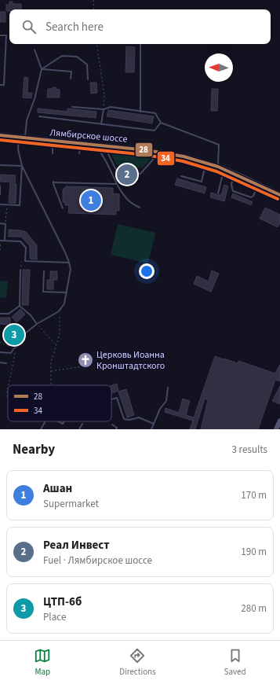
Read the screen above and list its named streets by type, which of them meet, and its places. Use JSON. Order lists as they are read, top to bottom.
{
  "streets": {
    "main road": ["Лямбирское шоссе"]
  },
  "places": {
    "church": ["Церковь Иоанна Кронштадтского"]
  },
  "lines": ["transit line 28", "transit line 34"],
  "legend": ["28", "34"],
  "north": "left",
  "page": {
    "search": "Search here",
    "pins": ["2", "1", "3"],
    "heading": ["Nearby", "3 results"],
    "list": [
      {
        "mark": "1",
        "name": "Ашан",
        "note": "Supermarket",
        "value": "170 m"
      },
      {
        "mark": "2",
        "name": "Реал Инвест",
        "note": "Fuel · Лямбирское шоссе",
        "value": "190 m"
      },
      {
        "mark": "3",
        "name": "ЦТП-6б",
        "note": "Place",
        "value": "280 m"
      }
    ],
    "nav": ["Map", "Directions", "Saved"]
  }
}
